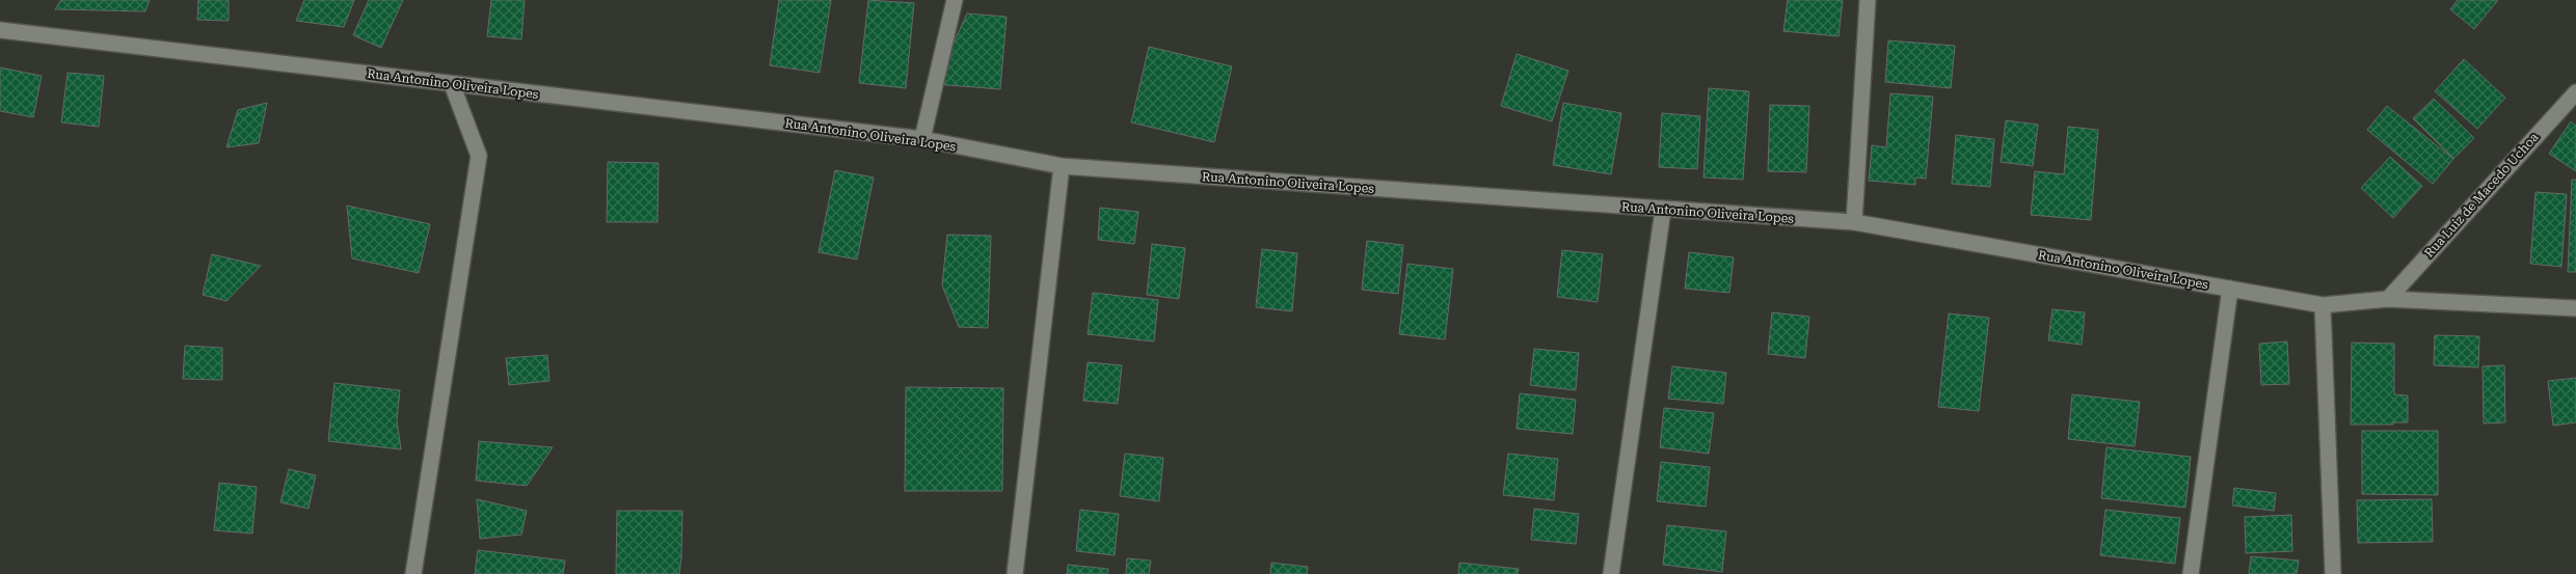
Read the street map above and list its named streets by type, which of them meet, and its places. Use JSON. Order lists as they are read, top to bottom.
{
  "streets": {
    "street": ["Rua Antonino Oliveira Lopes", "Rua Luiz de Macedo Uchoa"]
  },
  "crossings": [
    ["Rua Antonino Oliveira Lopes", "Rua Luiz de Macedo Uchoa"]
  ]
}
